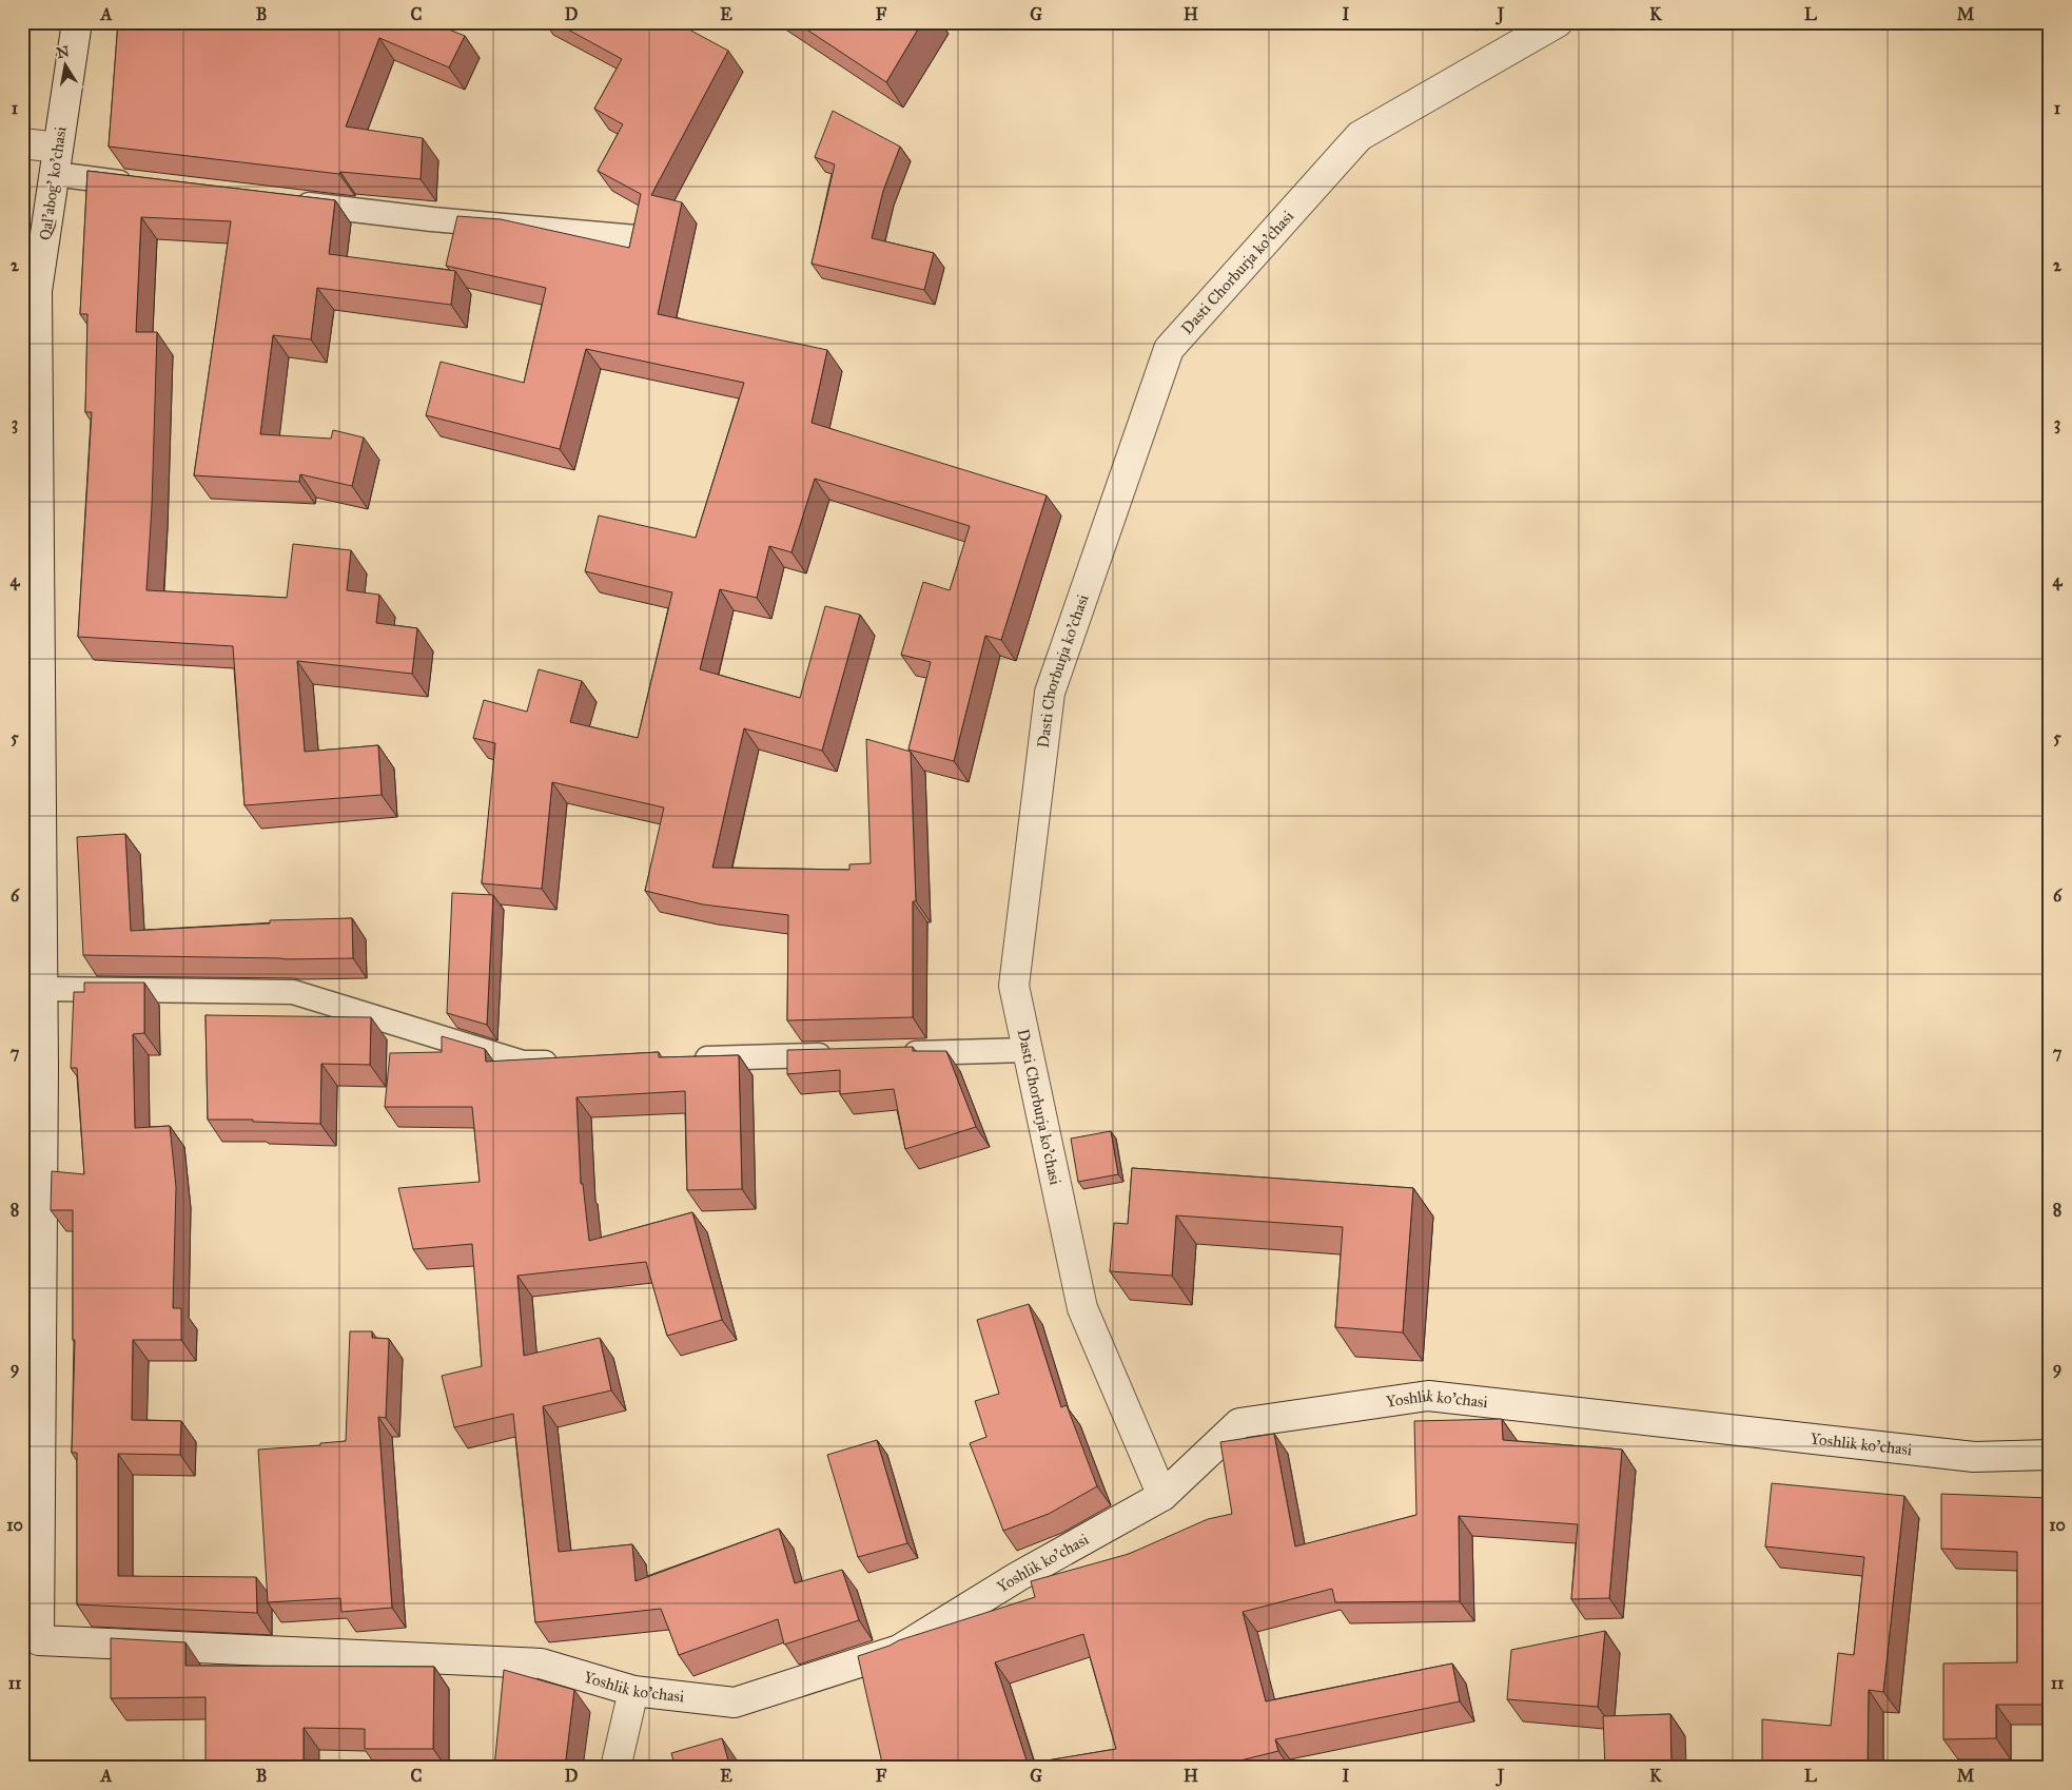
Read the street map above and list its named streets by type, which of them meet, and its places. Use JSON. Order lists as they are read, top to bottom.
{
  "streets": {
    "street": ["Qal'abog' ko'chasi", "Dasti Chorburja ko'chasi", "Yoshlik ko'chasi"]
  },
  "crossings": [
    ["Qal'abog' ko'chasi", "Yoshlik ko'chasi"],
    ["Dasti Chorburja ko'chasi", "Yoshlik ko'chasi"]
  ],
  "north": "top",
  "grid": {
    "columns": [
      "A",
      "B",
      "C",
      "D",
      "E",
      "F",
      "G",
      "H",
      "I",
      "J",
      "K",
      "L",
      "M"
    ],
    "rows": [
      "1",
      "2",
      "3",
      "4",
      "5",
      "6",
      "7",
      "8",
      "9",
      "10",
      "11"
    ]
  }
}
